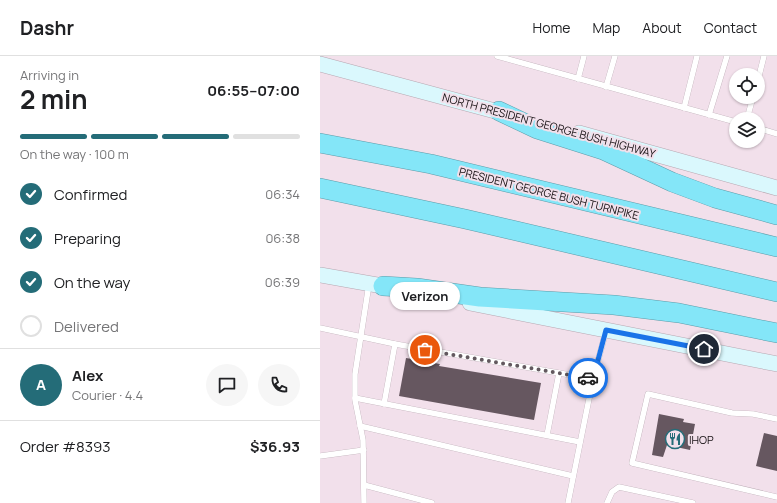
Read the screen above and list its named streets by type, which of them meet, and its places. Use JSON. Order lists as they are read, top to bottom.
{
  "streets": {
    "highway": ["PRESIDENT GEORGE BUSH TURNPIKE"],
    "main road": ["NORTH PRESIDENT GEORGE BUSH HIGHWAY"]
  },
  "places": {
    "other": ["Verizon"],
    "restaurant": ["IHOP"]
  },
  "page": {
    "header": "Dashr",
    "nav": [
      "Home",
      "Map",
      "About",
      "Contact"
    ],
    "heading": ["2 min", "Arriving in", "06:55–07:00"],
    "panel": [
      "Alex",
      "Courier · 4.4",
      "Order #8393",
      "$36.93"
    ],
    "bar": "On the way · 100 m",
    "list": [
      ["Confirmed", "06:34"],
      ["Preparing", "06:38"],
      ["On the way", "06:39"],
      "Delivered"
    ],
    "bubble": "Verizon",
    "round": "A"
  }
}
